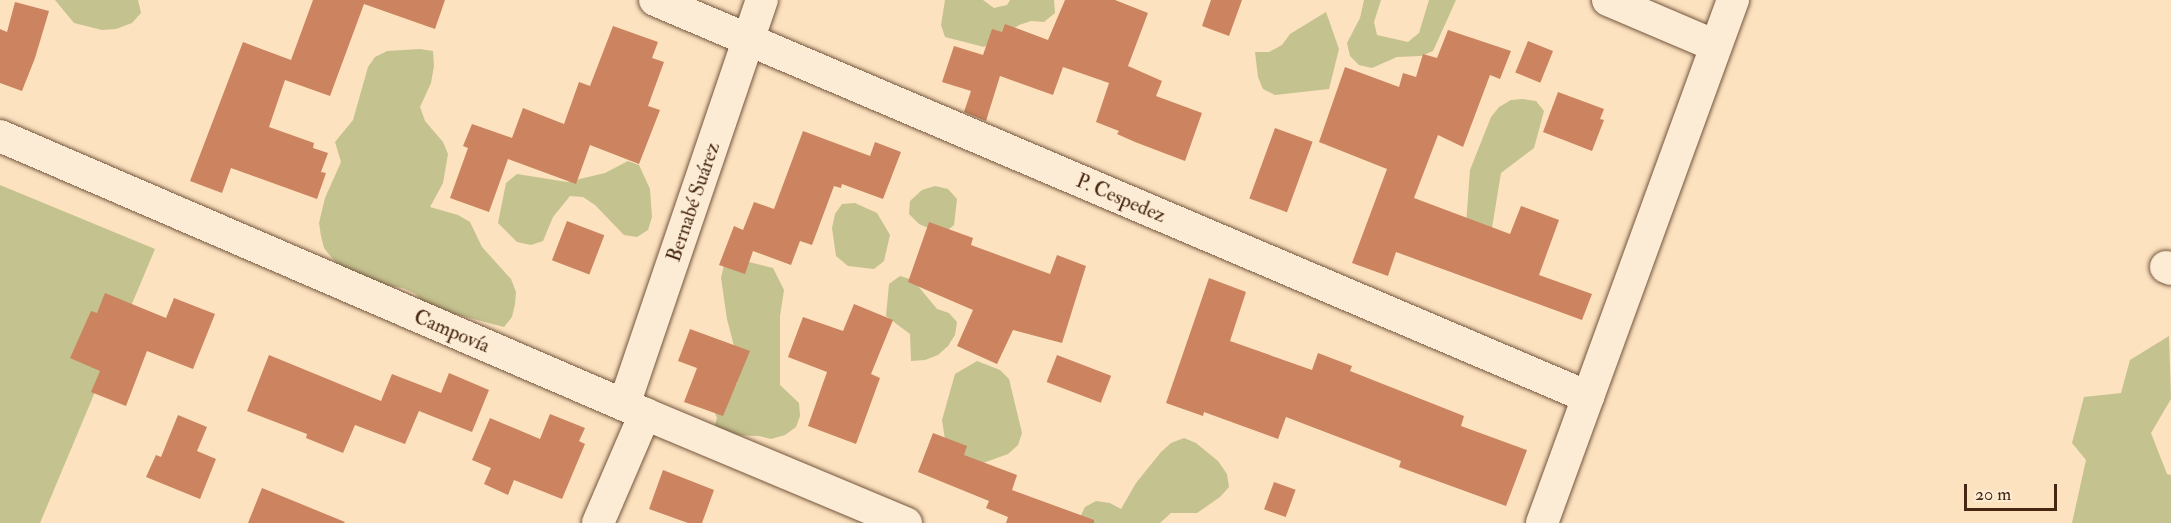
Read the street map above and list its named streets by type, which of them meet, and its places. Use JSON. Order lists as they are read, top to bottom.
{
  "streets": {
    "street": ["P. Cespedez", "Bernabé Suárez", "Campovía"]
  },
  "crossings": [
    ["P. Cespedez", "Bernabé Suárez"],
    ["Bernabé Suárez", "Campovía"]
  ],
  "scale_bar": "20 m"
}
